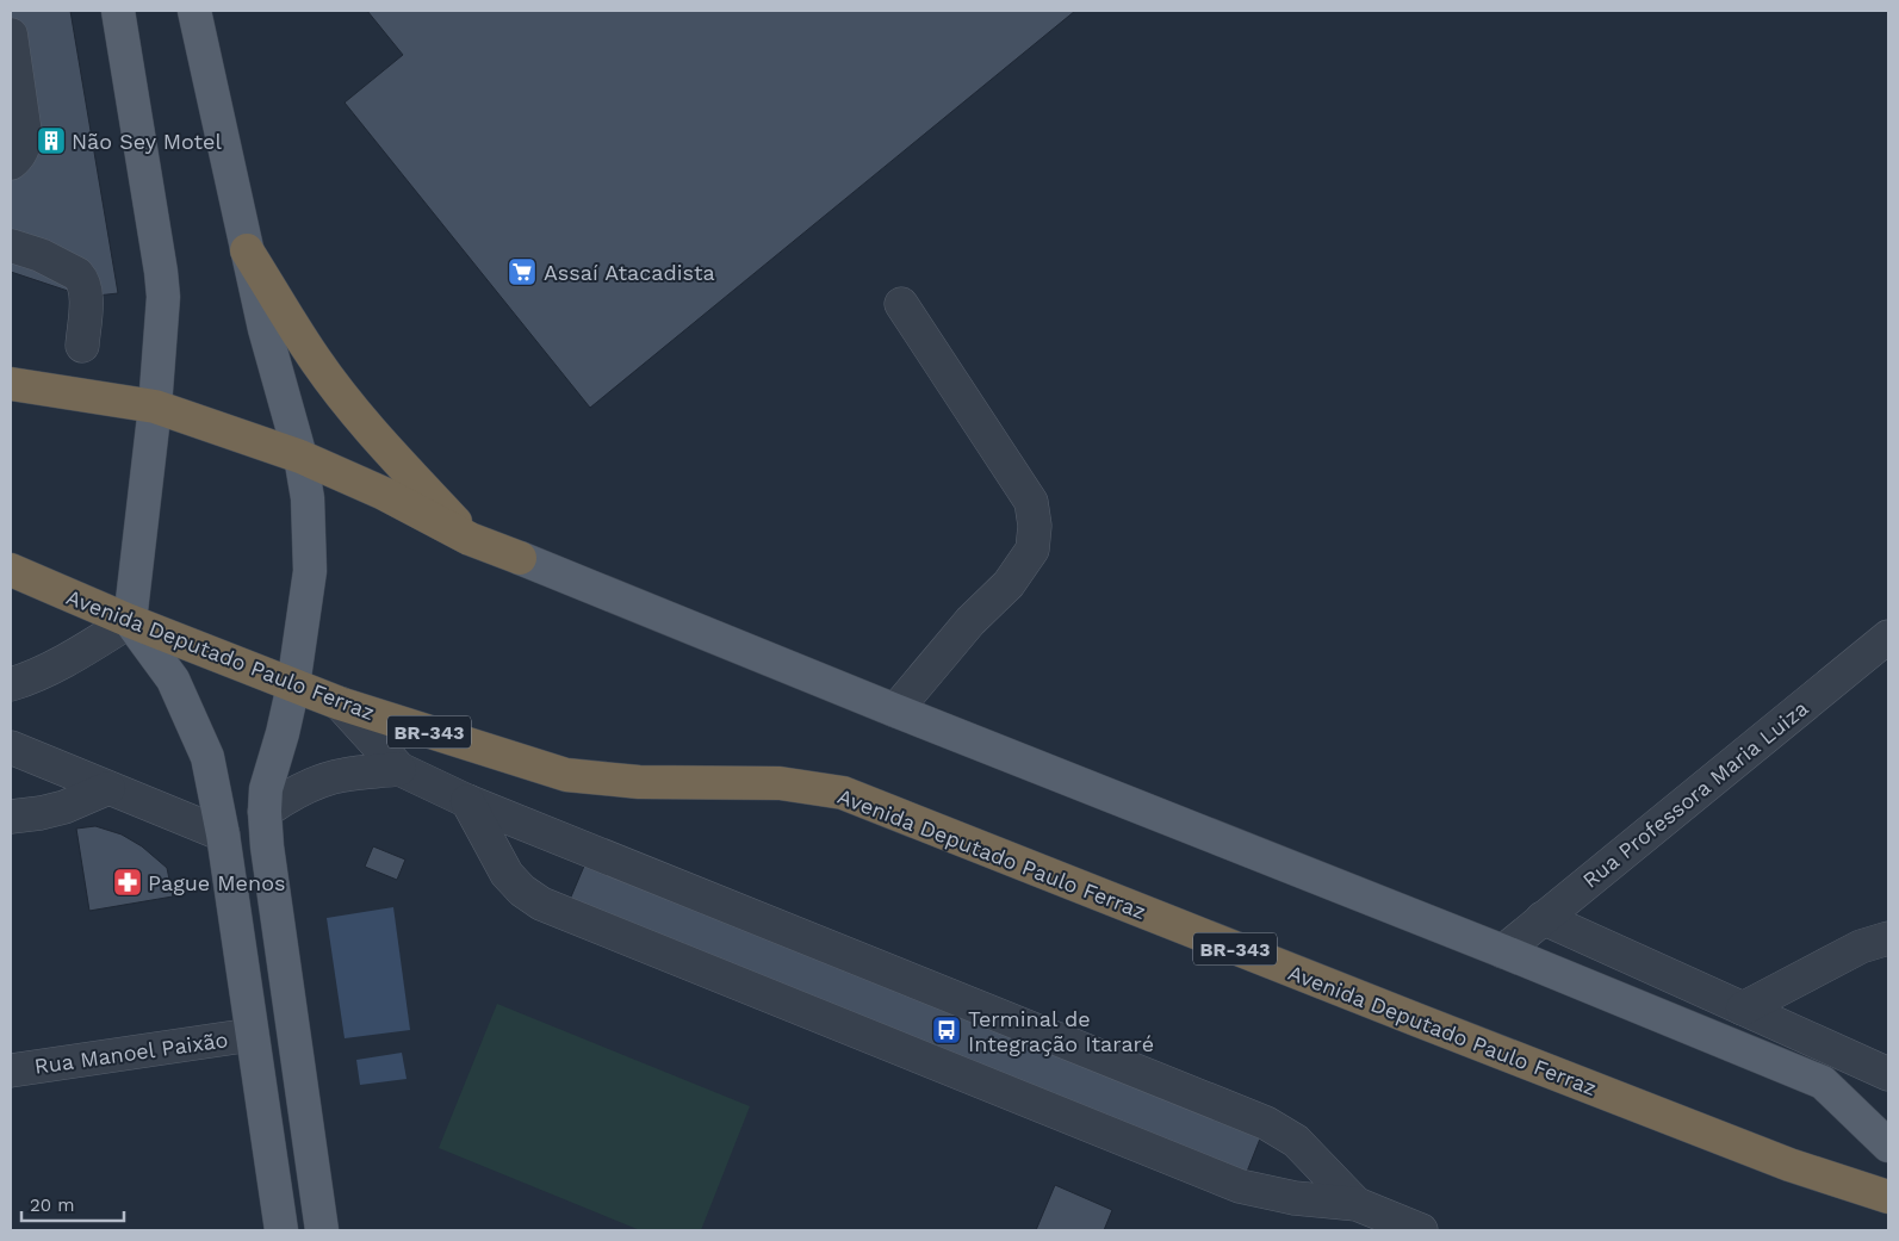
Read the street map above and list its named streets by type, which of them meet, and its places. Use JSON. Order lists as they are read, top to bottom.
{
  "streets": {
    "highway": ["Avenida Deputado Paulo Ferraz", "BR-343"],
    "street": ["Rua Professora Maria Luiza", "Rua Manoel Paixão"]
  },
  "places": {
    "building": ["Não Sey Motel"],
    "supermarket": ["Assaí Atacadista"],
    "pharmacy": ["Pague Menos"],
    "bus stop": ["Terminal de Integração Itararé"]
  },
  "scale_bar": "20 m"
}
